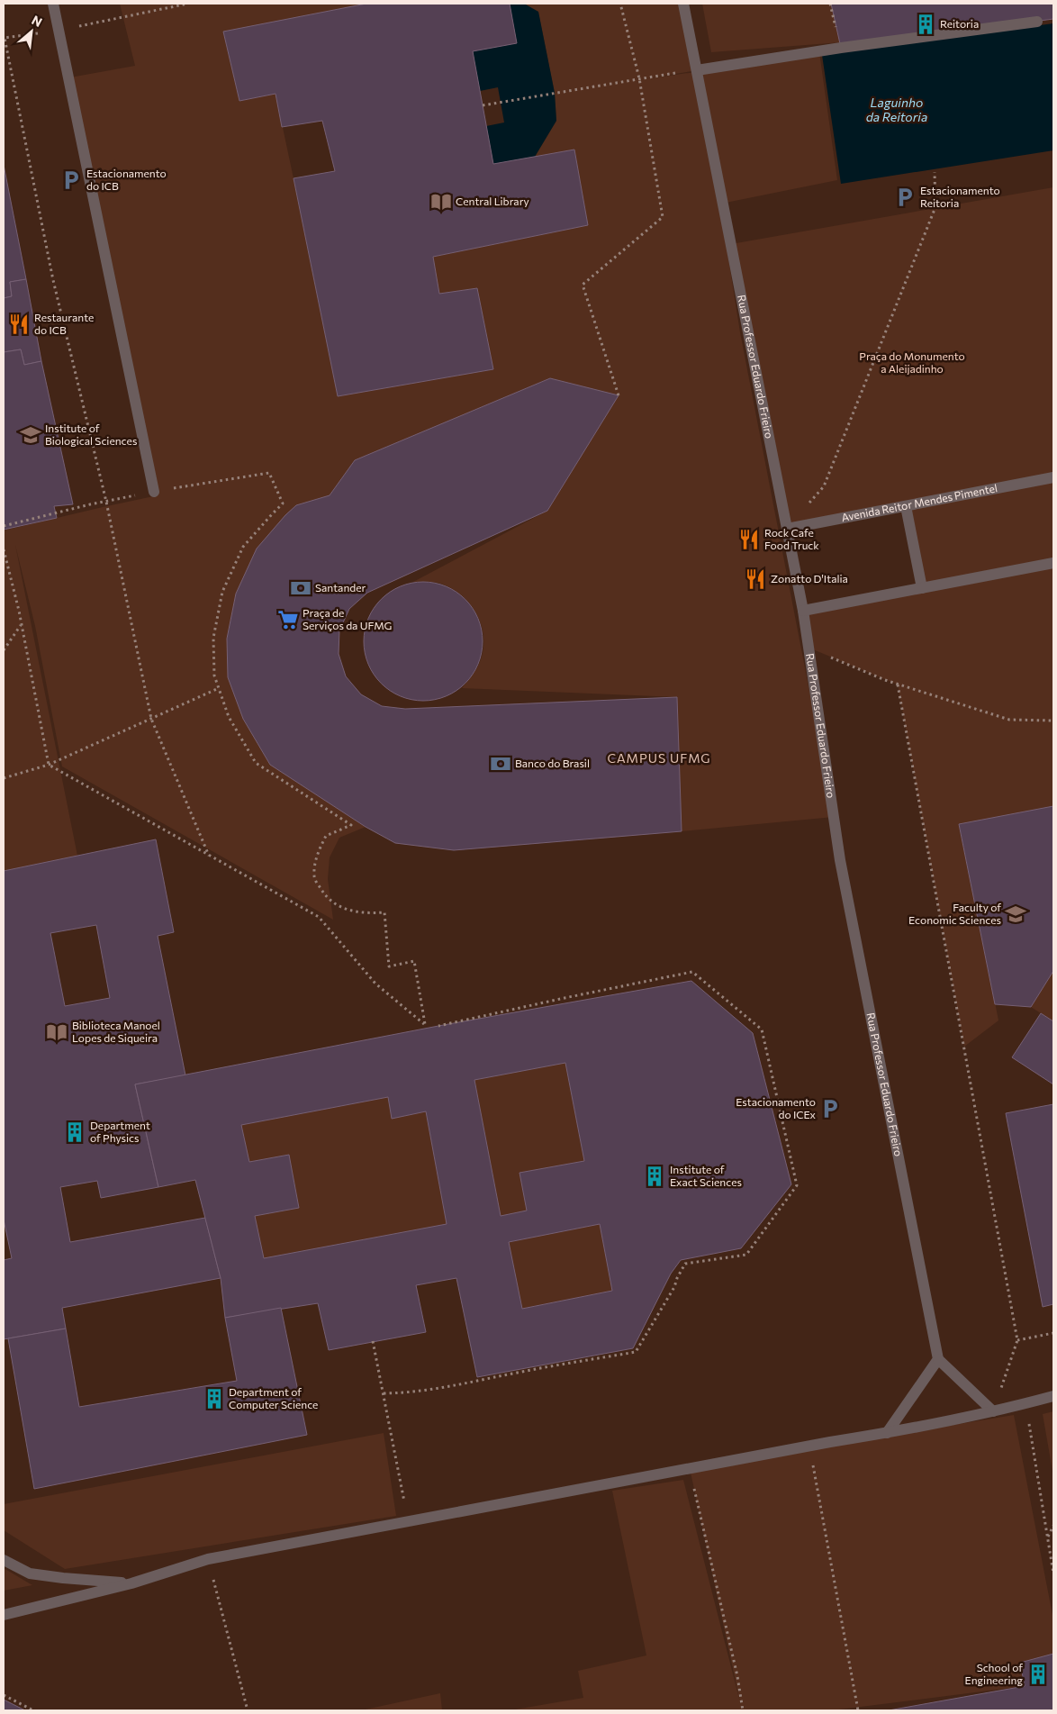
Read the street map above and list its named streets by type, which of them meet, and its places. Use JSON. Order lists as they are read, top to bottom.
{
  "streets": {
    "street": ["Rua Professor Eduardo Frieiro", "Avenida Reitor Mendes Pimentel"]
  },
  "crossings": [
    ["Rua Professor Eduardo Frieiro", "Avenida Reitor Mendes Pimentel"]
  ],
  "districts": ["CAMPUS UFMG"],
  "water": ["Laguinho da Reitoria"],
  "parks": ["Praça do Monumento a Aleijadinho"],
  "places": {
    "building": [
      "Reitoria",
      "Department of Physics",
      "Institute of Exact Sciences",
      "Department of Computer Science",
      "School of Engineering"
    ],
    "parking": ["Estacionamento do ICB", "Estacionamento Reitoria", "Estacionamento do ICEx"],
    "library": ["Central Library", "Biblioteca Manoel Lopes de Siqueira"],
    "restaurant": ["Restaurante do ICB", "Rock Cafe Food Truck", "Zonatto D'Italia"],
    "school or university": ["Institute of Biological Sciences", "Faculty of Economic Sciences"],
    "bank": ["Santander", "Banco do Brasil"],
    "supermarket": ["Praça de Serviços da UFMG"]
  },
  "north": "top right"
}
